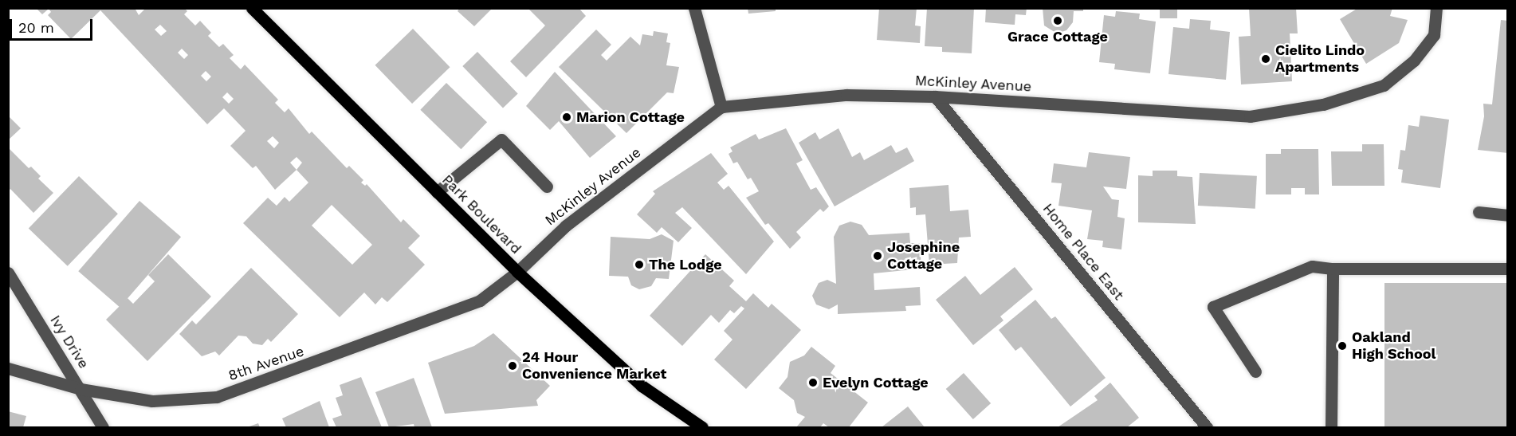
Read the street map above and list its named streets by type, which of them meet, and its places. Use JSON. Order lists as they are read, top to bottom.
{
  "streets": {
    "main road": ["Park Boulevard"],
    "street": [
      "McKinley Avenue",
      "Home Place East",
      "Ivy Drive",
      "8th Avenue"
    ]
  },
  "crossings": [
    ["McKinley Avenue", "Park Boulevard"],
    ["McKinley Avenue", "Home Place East"],
    ["McKinley Avenue", "8th Avenue"],
    ["Park Boulevard", "8th Avenue"],
    ["Ivy Drive", "8th Avenue"]
  ],
  "places": [
    "Grace Cottage",
    "Cielito Lindo Apartments",
    "Marion Cottage",
    "Josephine Cottage",
    "The Lodge",
    "Oakland High School",
    "24 Hour Convenience Market",
    "Evelyn Cottage"
  ],
  "scale_bar": "20 m"
}
